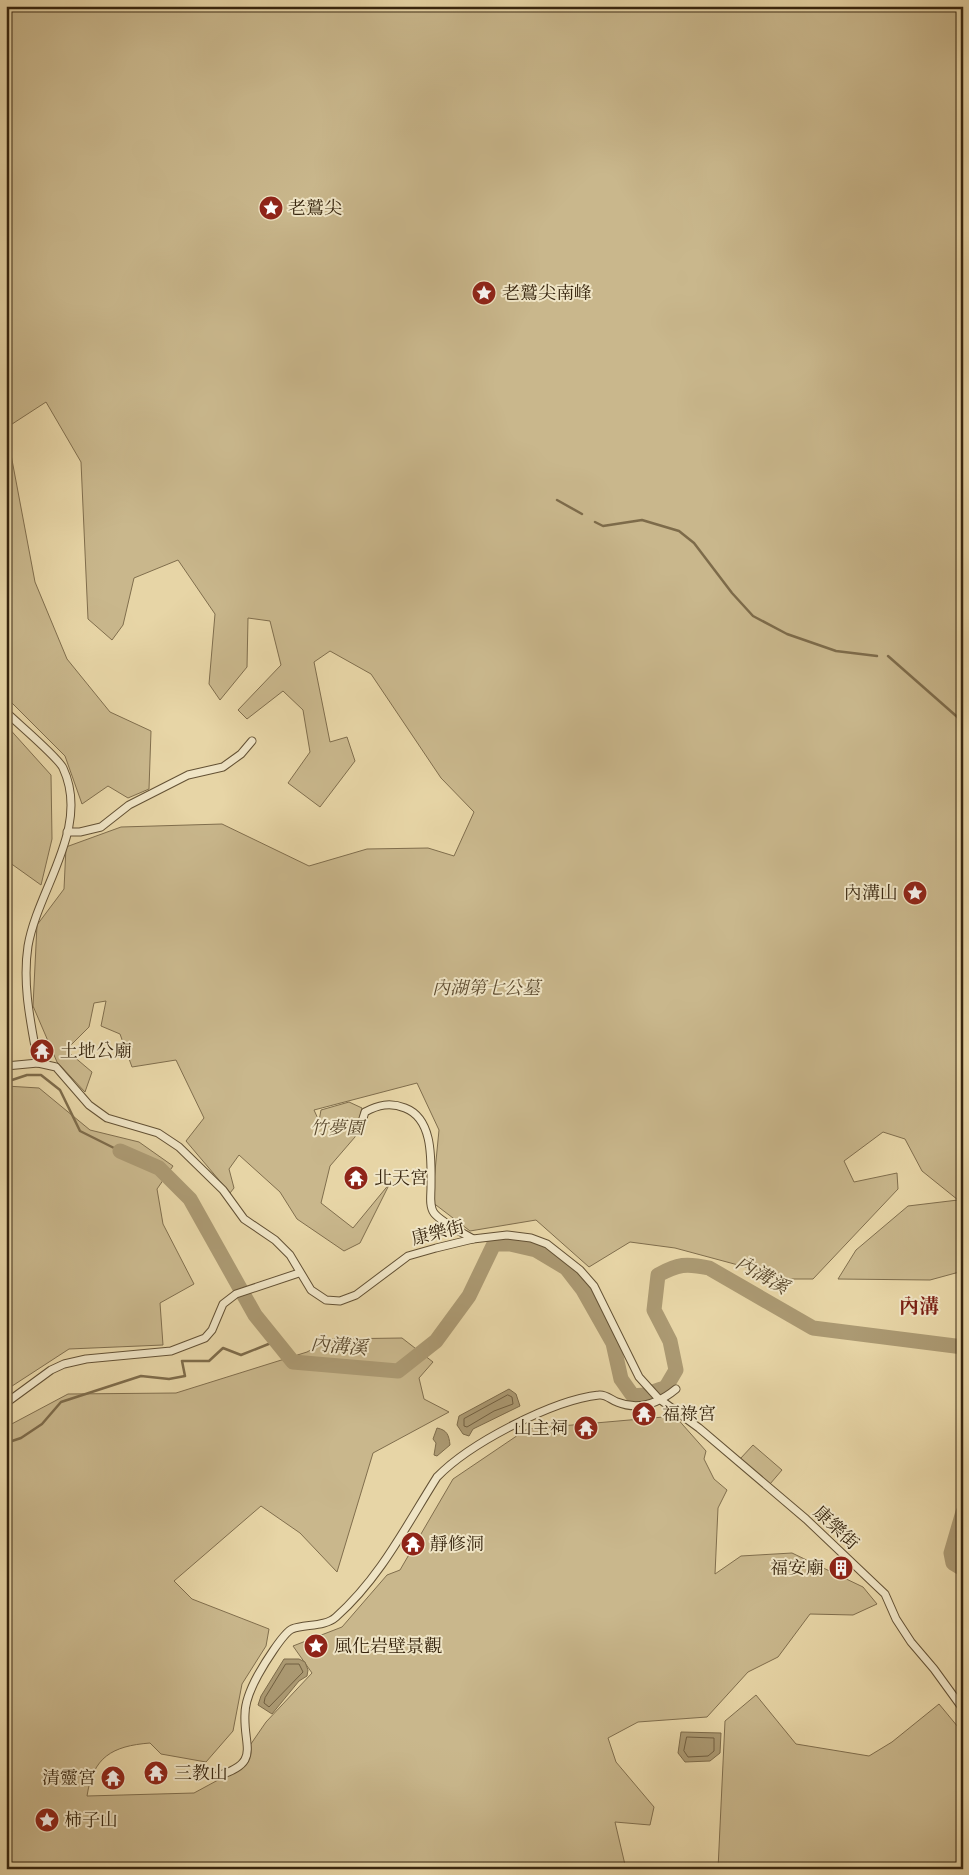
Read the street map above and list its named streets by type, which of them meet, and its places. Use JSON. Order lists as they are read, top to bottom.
{
  "streets": {
    "street": ["康樂街"]
  },
  "districts": ["內溝"],
  "water": ["內溝溪"],
  "parks": ["內湖第七公墓", "竹夢園"],
  "places": {
    "place": [
      "老鷲尖",
      "老鷲尖南峰",
      "內溝山",
      "風化岩壁景觀",
      "柿子山"
    ],
    "temple": [
      "土地公廟",
      "北天宮",
      "福祿宮",
      "山主祠",
      "靜修洞",
      "三教山",
      "清靈宮"
    ],
    "building": ["福安廟"]
  }
}
